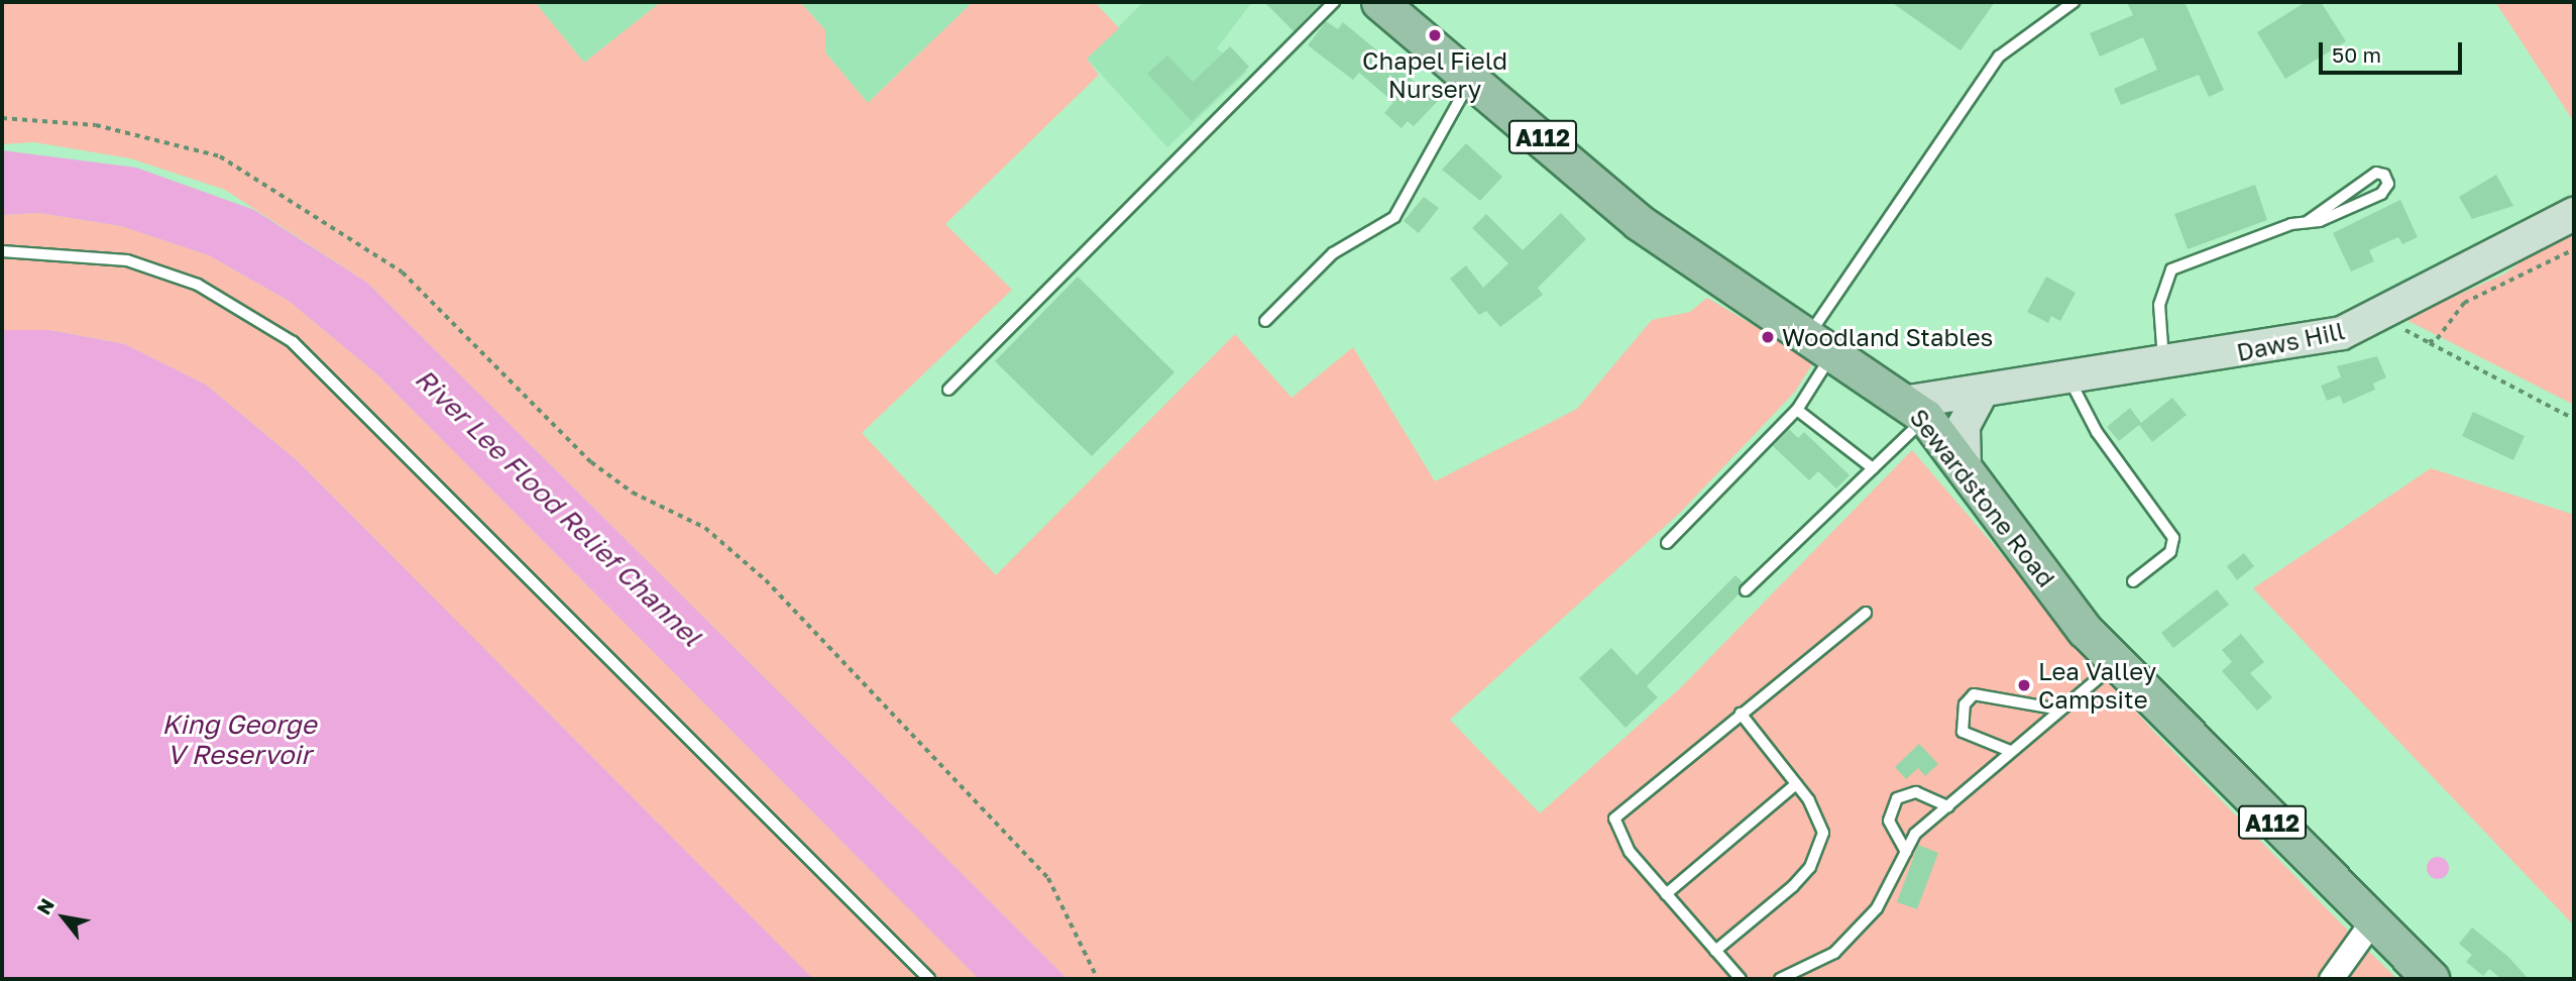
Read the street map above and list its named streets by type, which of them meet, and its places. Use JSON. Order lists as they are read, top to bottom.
{
  "streets": {
    "main road": ["A112", "Sewardstone Road"],
    "street": ["Daws Hill"]
  },
  "crossings": [
    ["Daws Hill", "Sewardstone Road"]
  ],
  "water": ["River Lee Flood Relief Channel", "King George V Reservoir"],
  "places": ["Chapel Field Nursery", "Woodland Stables", "Lea Valley Campsite"],
  "scale_bar": "50 m",
  "north": "top left"
}
